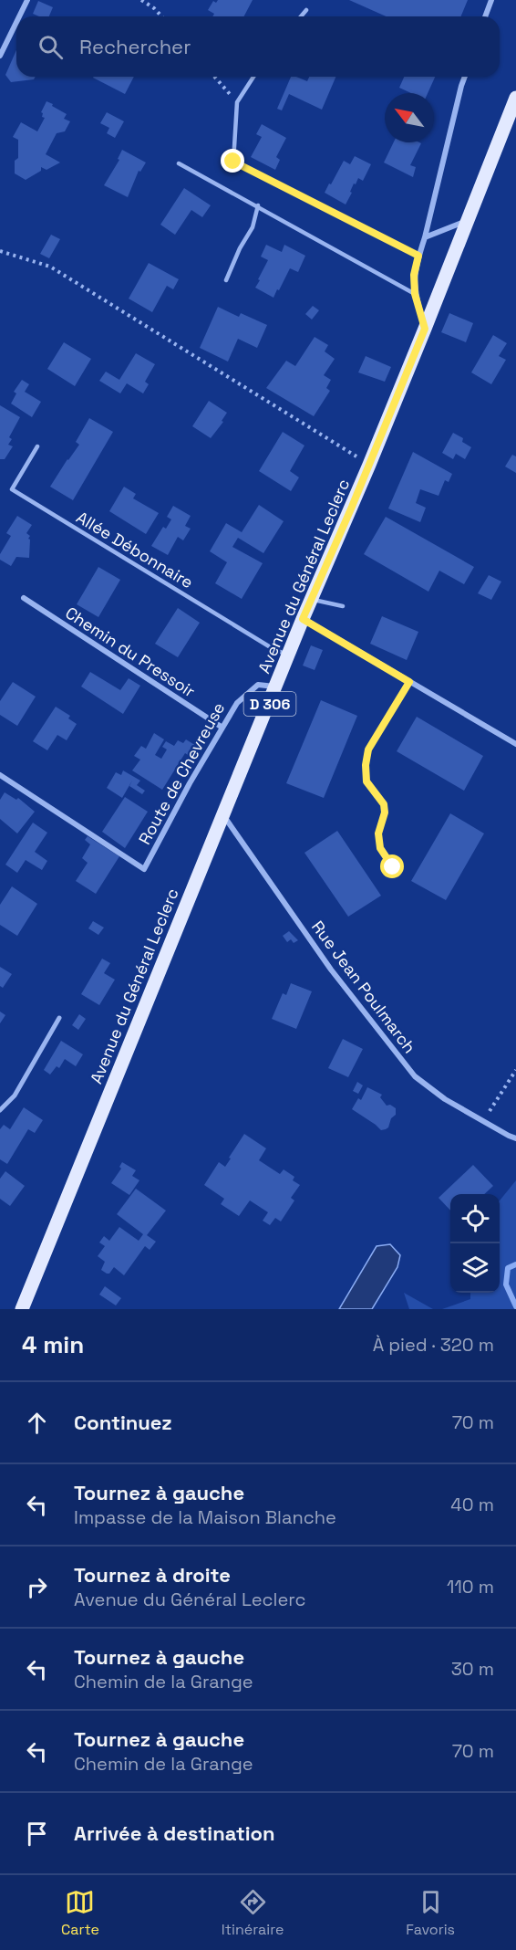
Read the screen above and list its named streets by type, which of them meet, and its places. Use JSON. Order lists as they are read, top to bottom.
{
  "streets": {
    "main road": ["Avenue du Général Leclerc", "D 306"],
    "street": ["Chemin du Pressoir", "Route de Chevreuse", "Rue Jean Poulmarch"],
    "lane": ["Allée Débonnaire"]
  },
  "crossings": [
    ["Allée Débonnaire", "Avenue du Général Leclerc"],
    ["Avenue du Général Leclerc", "Route de Chevreuse"],
    ["Avenue du Général Leclerc", "Rue Jean Poulmarch"],
    ["Chemin du Pressoir", "Route de Chevreuse"]
  ],
  "north": "top left",
  "page": {
    "search": "Rechercher",
    "heading": ["4 min", "À pied · 320 m"],
    "list": [
      ["Continuez", "70 m"],
      ["Tournez à gauche", "Impasse de la Maison Blanche", "40 m"],
      ["Tournez à droite", "Avenue du Général Leclerc", "110 m"],
      ["Tournez à gauche", "Chemin de la Grange", "30 m"],
      ["Tournez à gauche", "Chemin de la Grange", "70 m"],
      "Arrivée à destination"
    ],
    "nav": ["Carte", "Itinéraire", "Favoris"]
  }
}
